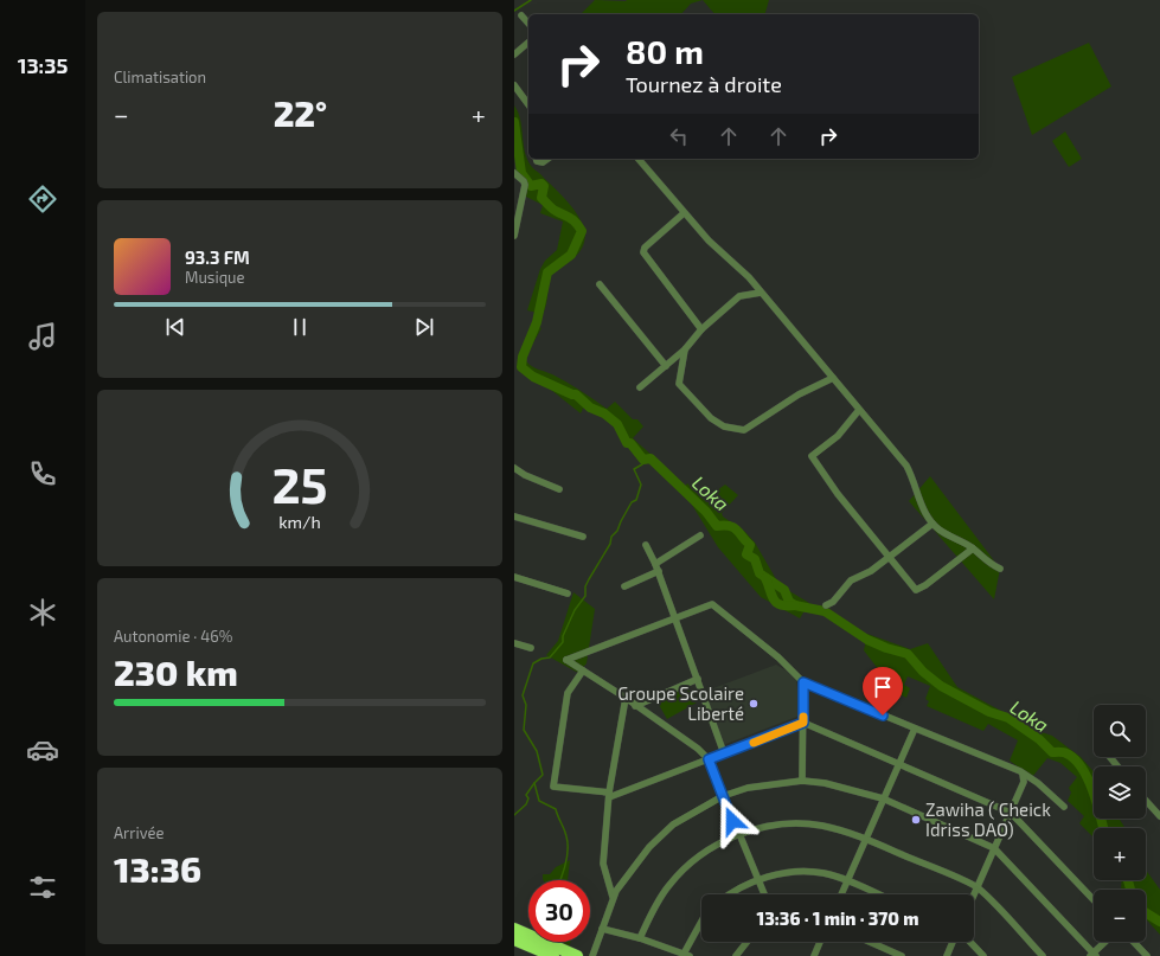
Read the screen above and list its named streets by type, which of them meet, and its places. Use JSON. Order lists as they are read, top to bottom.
{
  "water": ["Loka"],
  "places": ["Groupe Scolaire Liberté", "Zawiha ( Cheick Idriss DAO)"],
  "page": {
    "tabs": "13:35",
    "tile": [
      "Climatisation",
      ["Autonomie · 46%", "230 km"],
      ["Arrivée", "13:36"]
    ],
    "turn": ["80 m", "Tournez à droite"],
    "heat": ["−", "22°", "+"],
    "song": ["93.3 FM", "Musique"],
    "map_buttons": ["+", "−"],
    "limit": "30",
    "trip": "13:36 · 1 min · 370 m",
    "gauge": ["25", "km/h"]
  }
}
